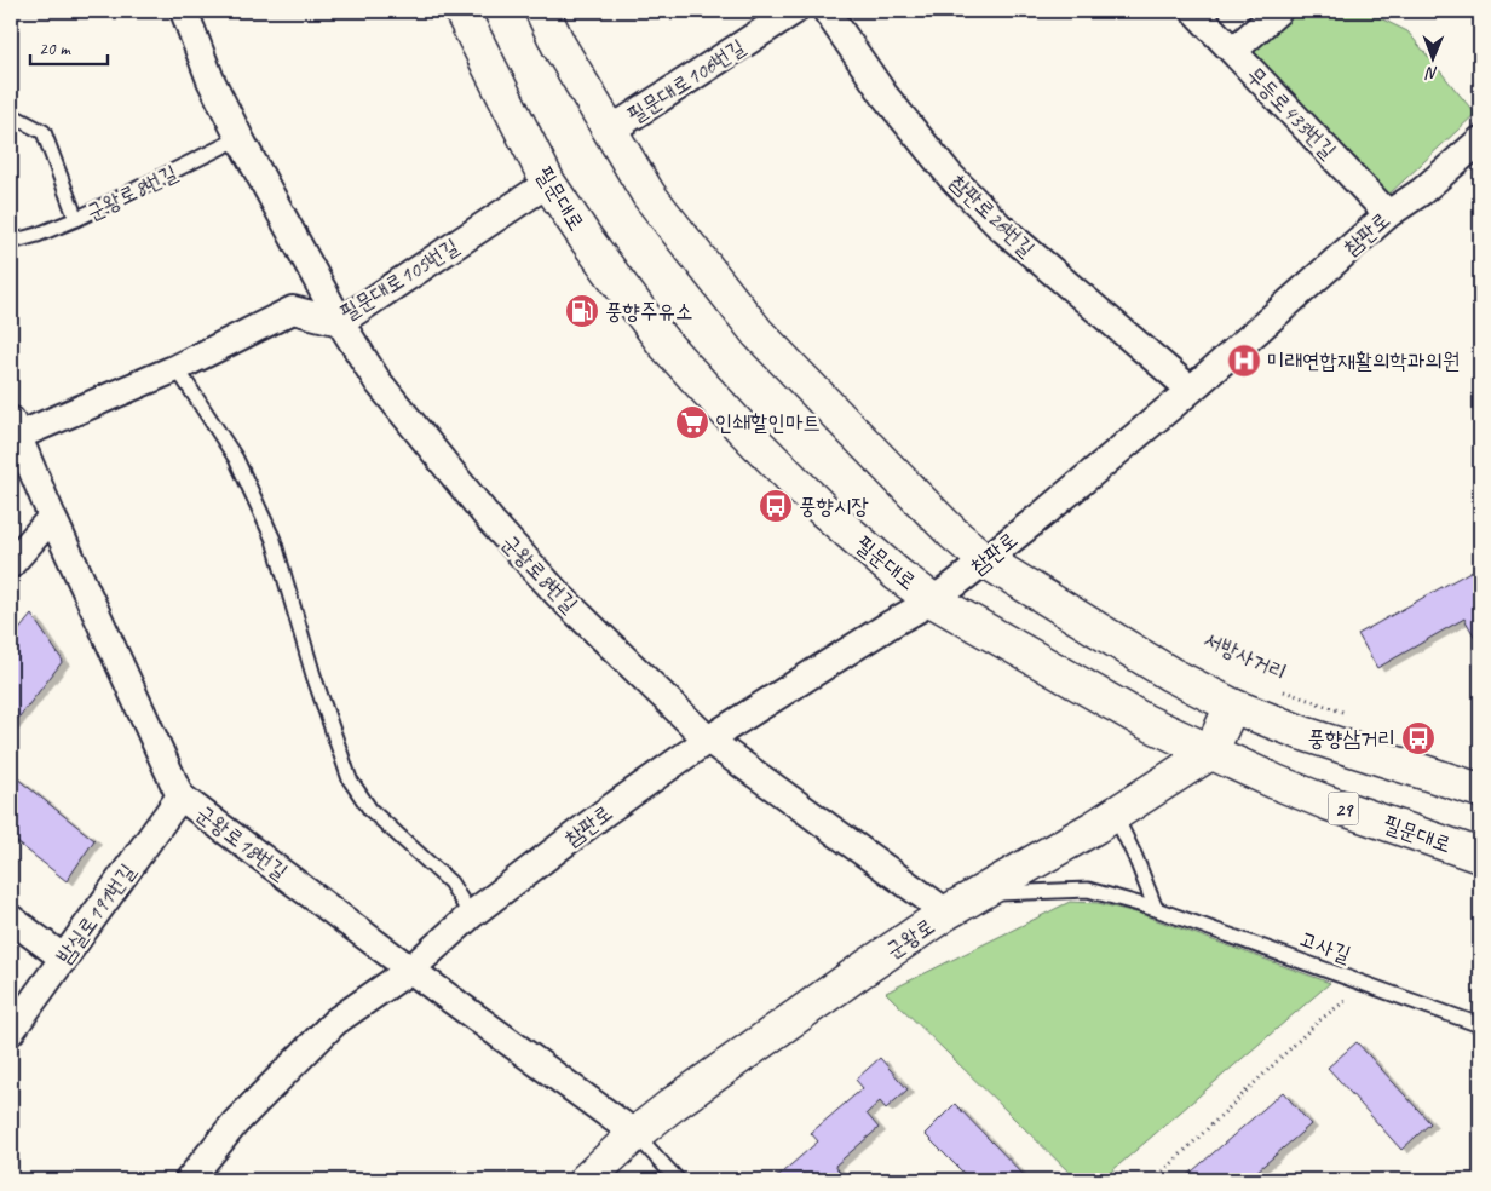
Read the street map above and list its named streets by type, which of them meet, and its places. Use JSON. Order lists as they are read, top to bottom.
{
  "streets": {
    "main road": ["필문대로", "29", "군왕로"],
    "street": [
      "필문대로106번길",
      "무등로433번길",
      "군왕로8번길",
      "참판로26번길",
      "참판로",
      "필문대로105번길",
      "군왕로18번길",
      "밤실로191번길"
    ],
    "lane": ["고사길"],
    "path": ["서방사거리"]
  },
  "crossings": [
    ["무등로433번길", "참판로"],
    ["군왕로8번길", "참판로"],
    ["군왕로8번길", "필문대로105번길"],
    ["군왕로8번길", "군왕로"],
    ["필문대로", "참판로"],
    ["필문대로", "필문대로105번길"],
    ["필문대로", "군왕로"],
    ["참판로26번길", "참판로"],
    ["참판로", "군왕로18번길"],
    ["필문대로105번길", "군왕로18번길"],
    ["군왕로18번길", "밤실로191번길"],
    ["군왕로18번길", "군왕로"],
    ["군왕로", "고사길"]
  ],
  "places": {
    "fuel station": ["풍향주유소"],
    "hospital": ["미래연합재활의학과의원"],
    "supermarket": ["인쇄할인마트"],
    "bus stop": ["풍향시장", "풍향삼거리"]
  },
  "scale_bar": "20 m",
  "north": "bottom"
}
